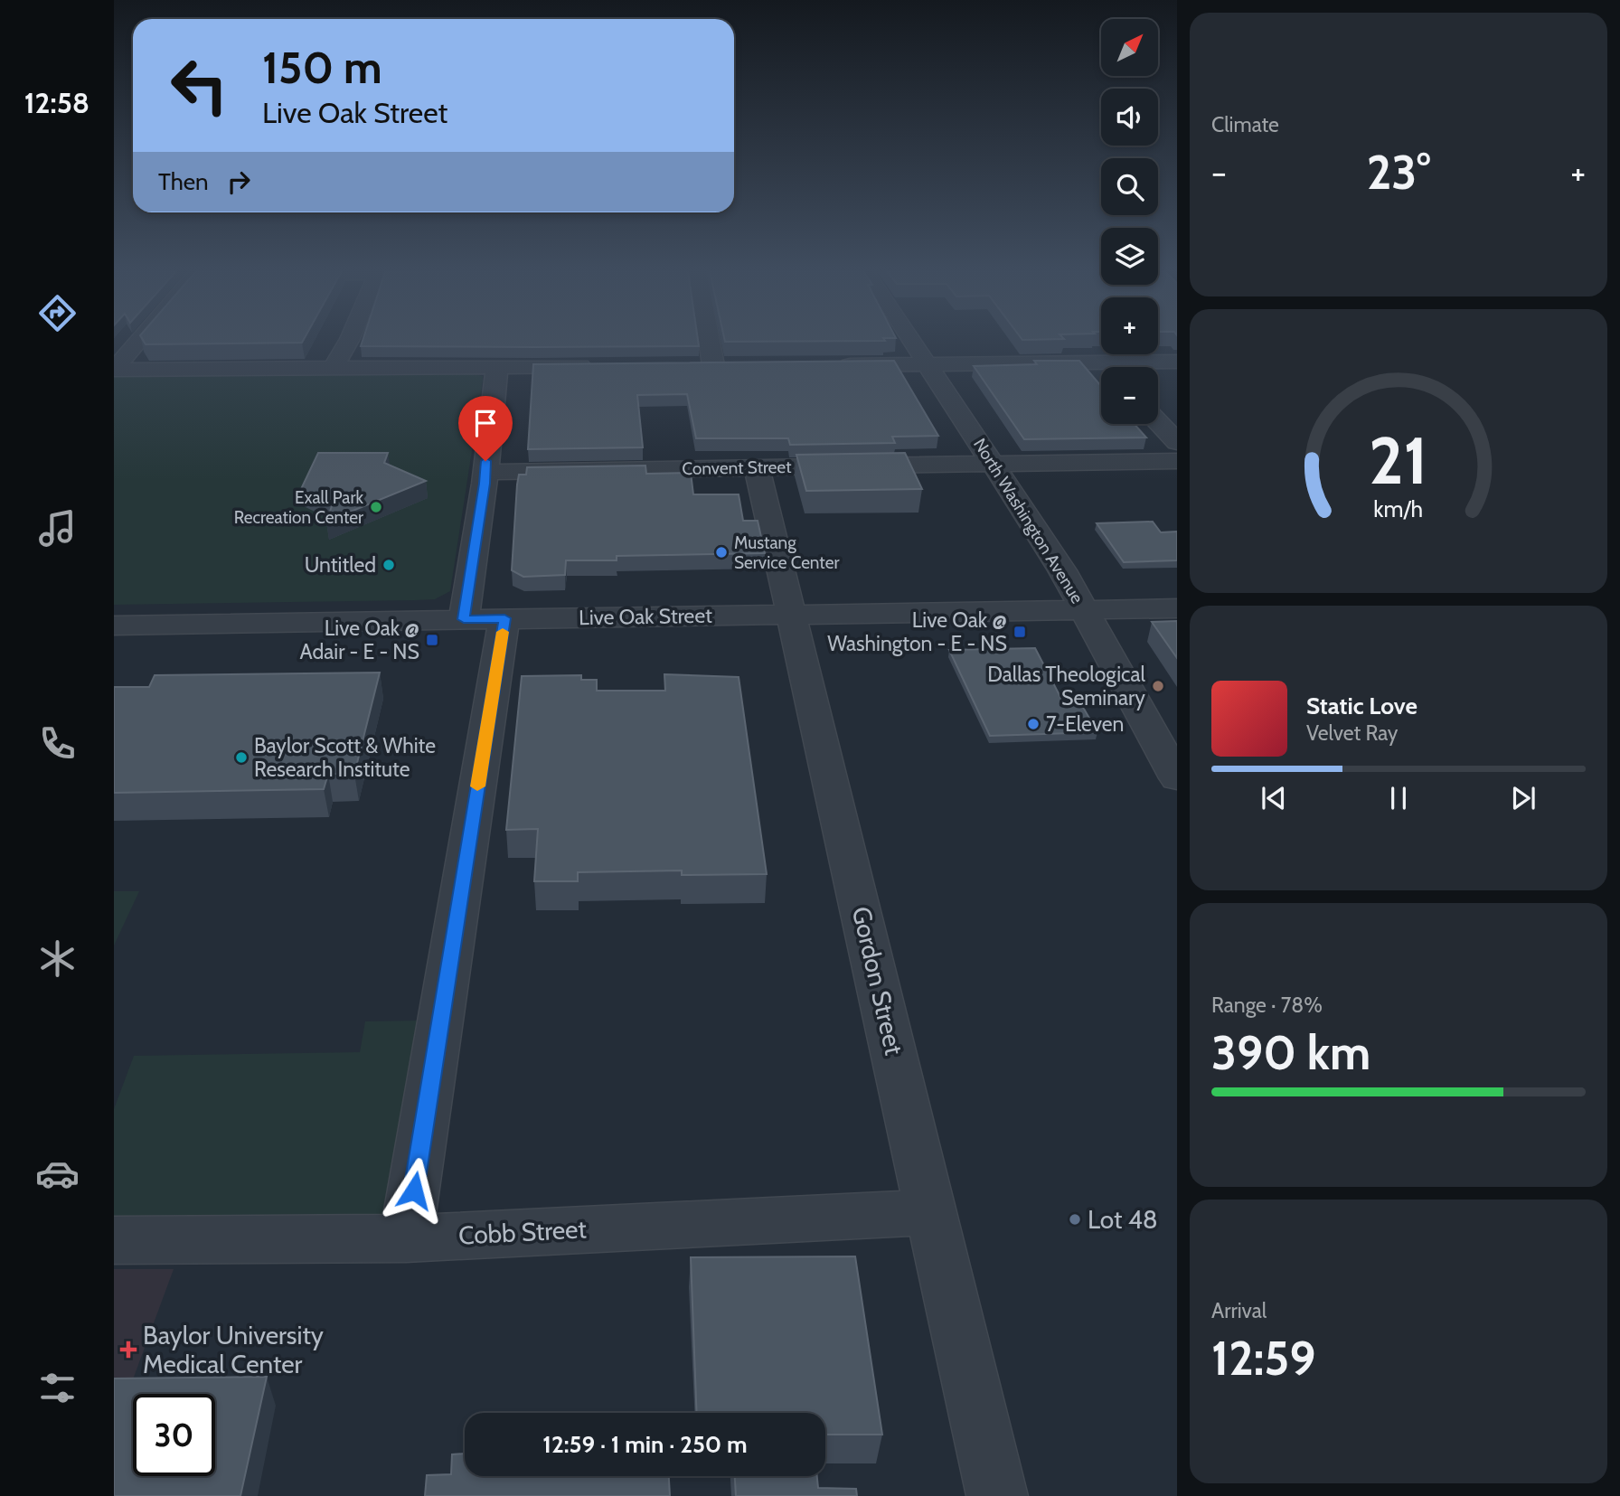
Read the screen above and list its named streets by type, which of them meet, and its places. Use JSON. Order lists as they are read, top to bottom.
{
  "streets": {
    "street": [
      "Convent Street",
      "North Washington Avenue",
      "Live Oak Street",
      "Gordon Street",
      "Cobb Street"
    ]
  },
  "crossings": [
    ["Convent Street", "North Washington Avenue"],
    ["Convent Street", "Gordon Street"],
    ["North Washington Avenue", "Live Oak Street"],
    ["Live Oak Street", "Gordon Street"],
    ["Gordon Street", "Cobb Street"]
  ],
  "places": {
    "other": [
      "Exall Park Recreation Center",
      "Mustang Service Center",
      "Untitled",
      "Dallas Theological Seminary",
      "7-Eleven",
      "Baylor Scott & White Research Institute",
      "Lot 48"
    ],
    "transit": ["Live Oak @ Washington - E - NS", "Live Oak @ Adair - E - NS"],
    "health": ["Baylor University Medical Center"]
  },
  "north": "top right",
  "page": {
    "tabs": "12:58",
    "tile": [
      "Climate",
      ["Range · 78%", "390 km"],
      ["Arrival", "12:59"]
    ],
    "map_buttons": ["+", "−"],
    "turn": ["150 m", "Live Oak Street"],
    "heat": ["−", "23°", "+"],
    "then": "Then",
    "song": ["Static Love", "Velvet Ray"],
    "limit": "30",
    "trip": "12:59 · 1 min · 250 m",
    "gauge": ["21", "km/h"]
  }
}
